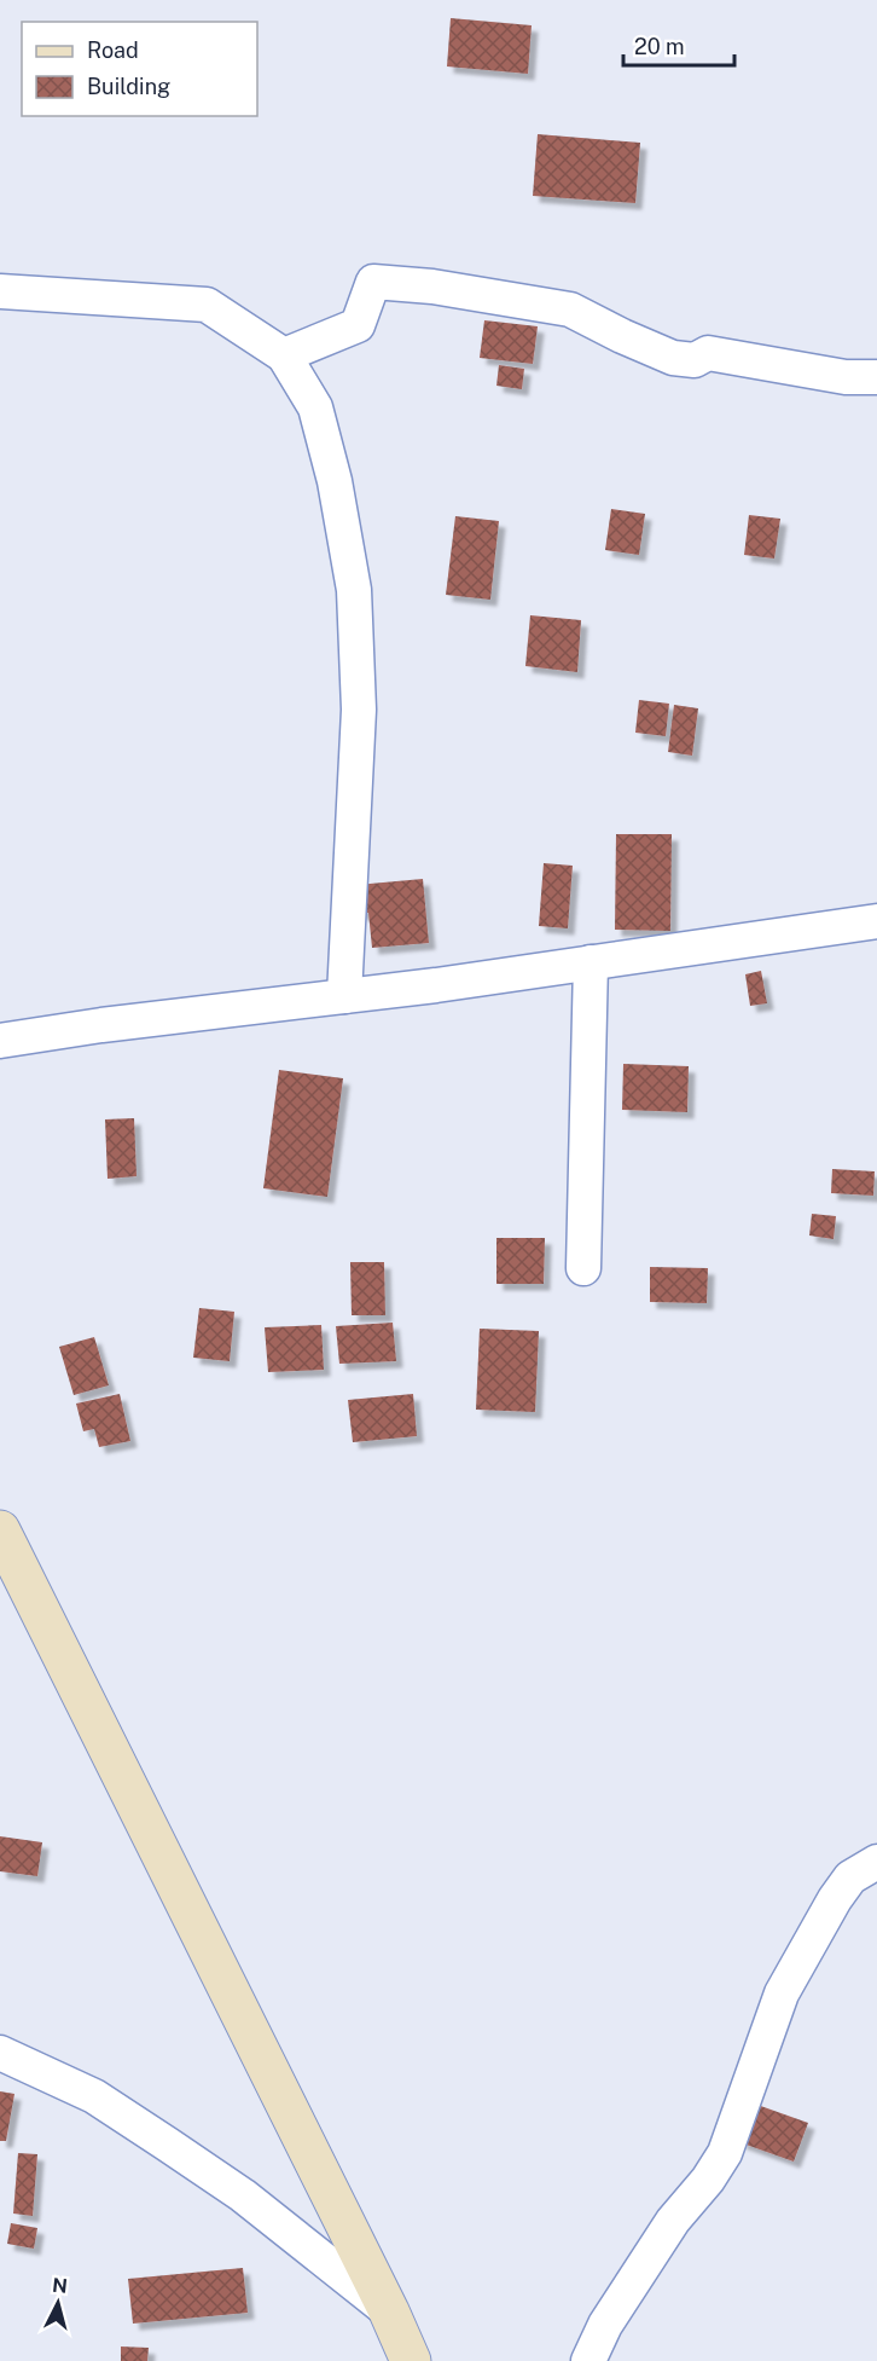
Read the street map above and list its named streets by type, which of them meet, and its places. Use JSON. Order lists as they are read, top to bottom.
{
  "legend": ["Road", "Building"],
  "scale_bar": "20 m",
  "north": "top"
}
